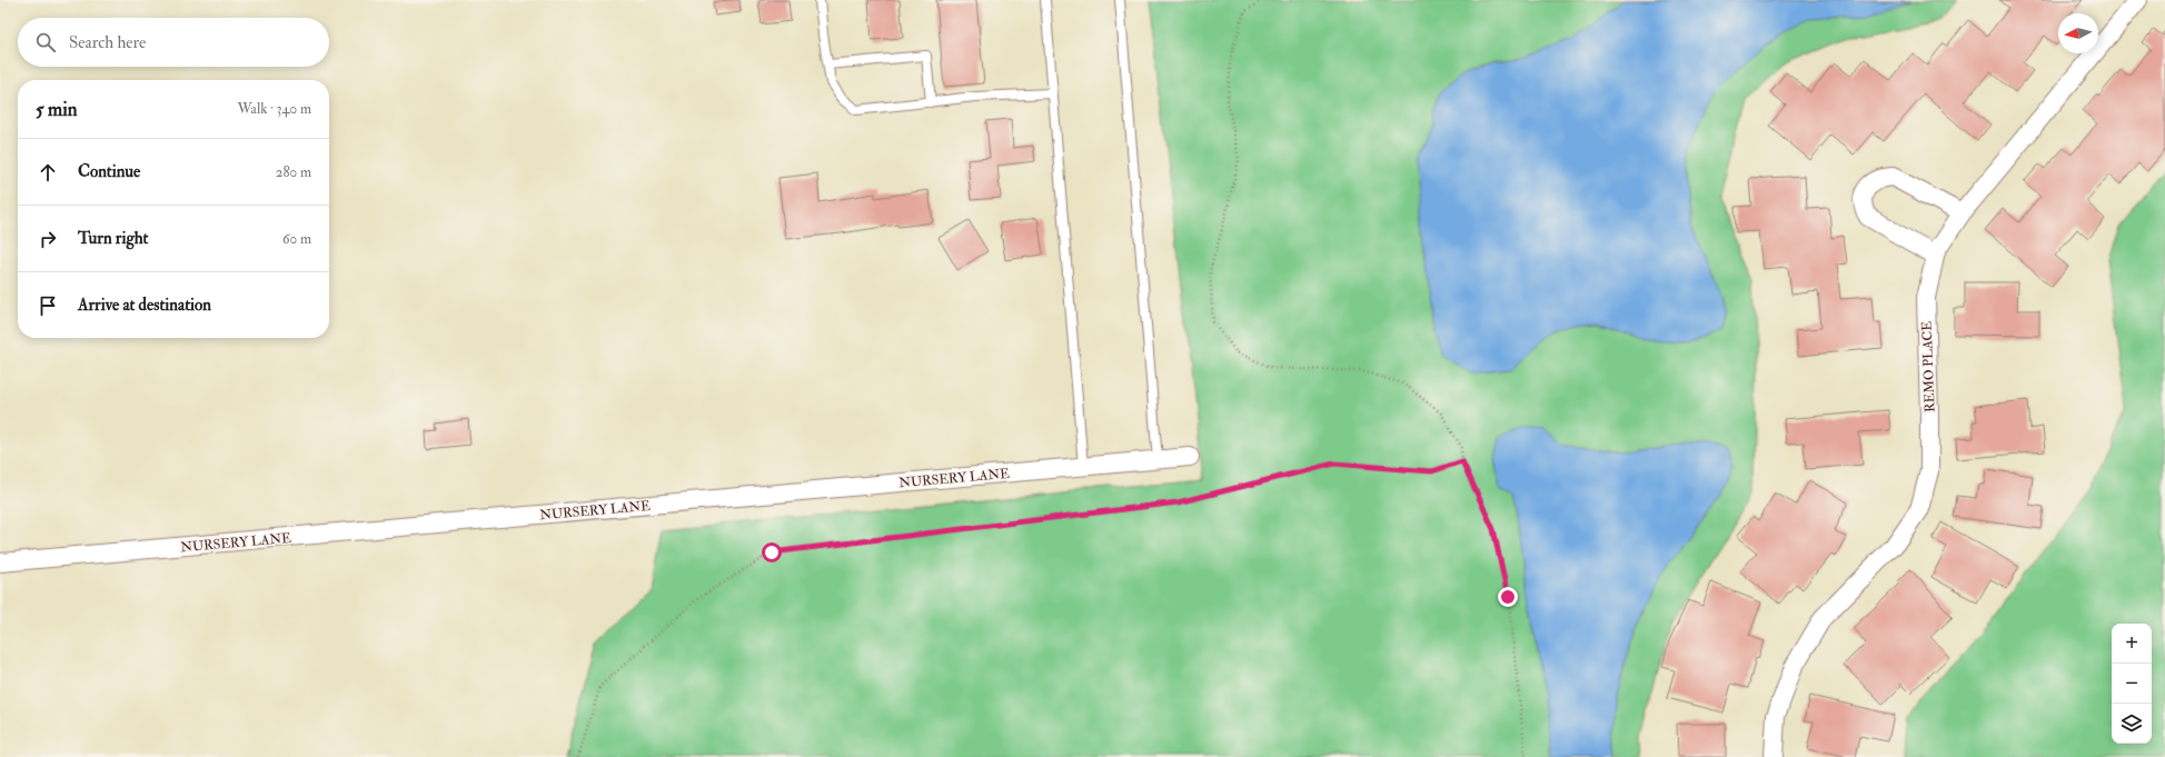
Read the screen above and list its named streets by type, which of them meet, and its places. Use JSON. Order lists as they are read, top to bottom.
{
  "streets": {
    "street": ["REMO PLACE", "NURSERY LANE"]
  },
  "north": "left",
  "page": {
    "search": "Search here",
    "heading": ["5 min", "Walk · 340 m"],
    "list": [
      ["Continue", "280 m"],
      ["Turn right", "60 m"],
      "Arrive at destination"
    ],
    "map_buttons": ["+", "−"]
  }
}
